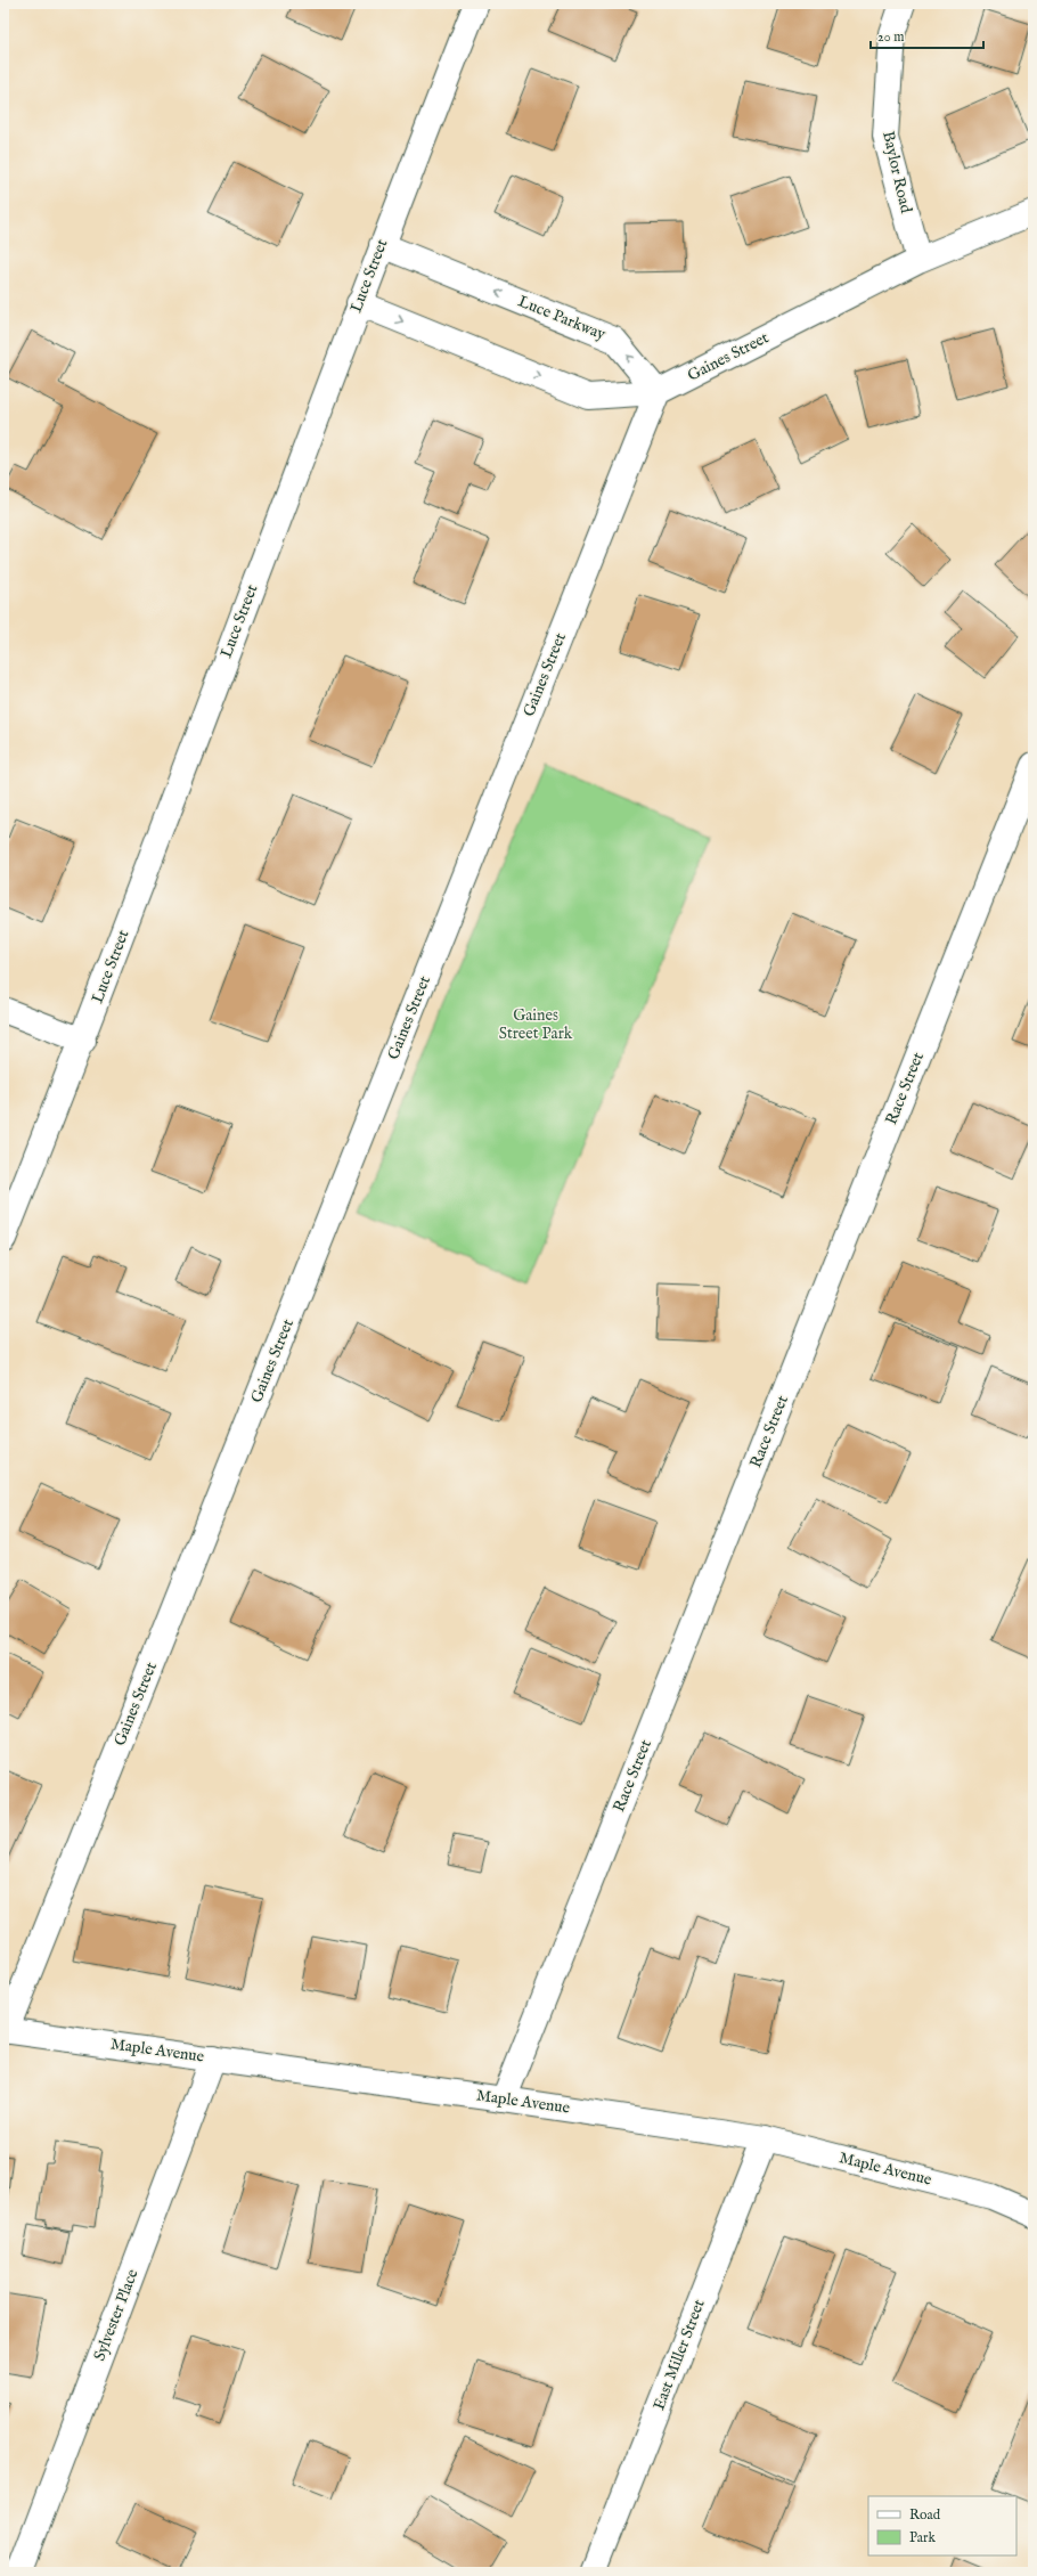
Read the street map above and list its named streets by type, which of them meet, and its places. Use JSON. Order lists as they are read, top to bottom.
{
  "streets": {
    "street": [
      "Baylor Road",
      "Luce Street",
      "Luce Parkway",
      "Gaines Street",
      "Race Street",
      "Maple Avenue",
      "Sylvester Place",
      "East Miller Street"
    ]
  },
  "crossings": [
    ["Baylor Road", "Gaines Street"],
    ["Luce Street", "Luce Parkway"],
    ["Luce Parkway", "Gaines Street"],
    ["Gaines Street", "Maple Avenue"],
    ["Race Street", "Maple Avenue"],
    ["Maple Avenue", "Sylvester Place"],
    ["Maple Avenue", "East Miller Street"]
  ],
  "parks": ["Gaines Street Park"],
  "legend": ["Road", "Park"],
  "scale_bar": "20 m"
}
